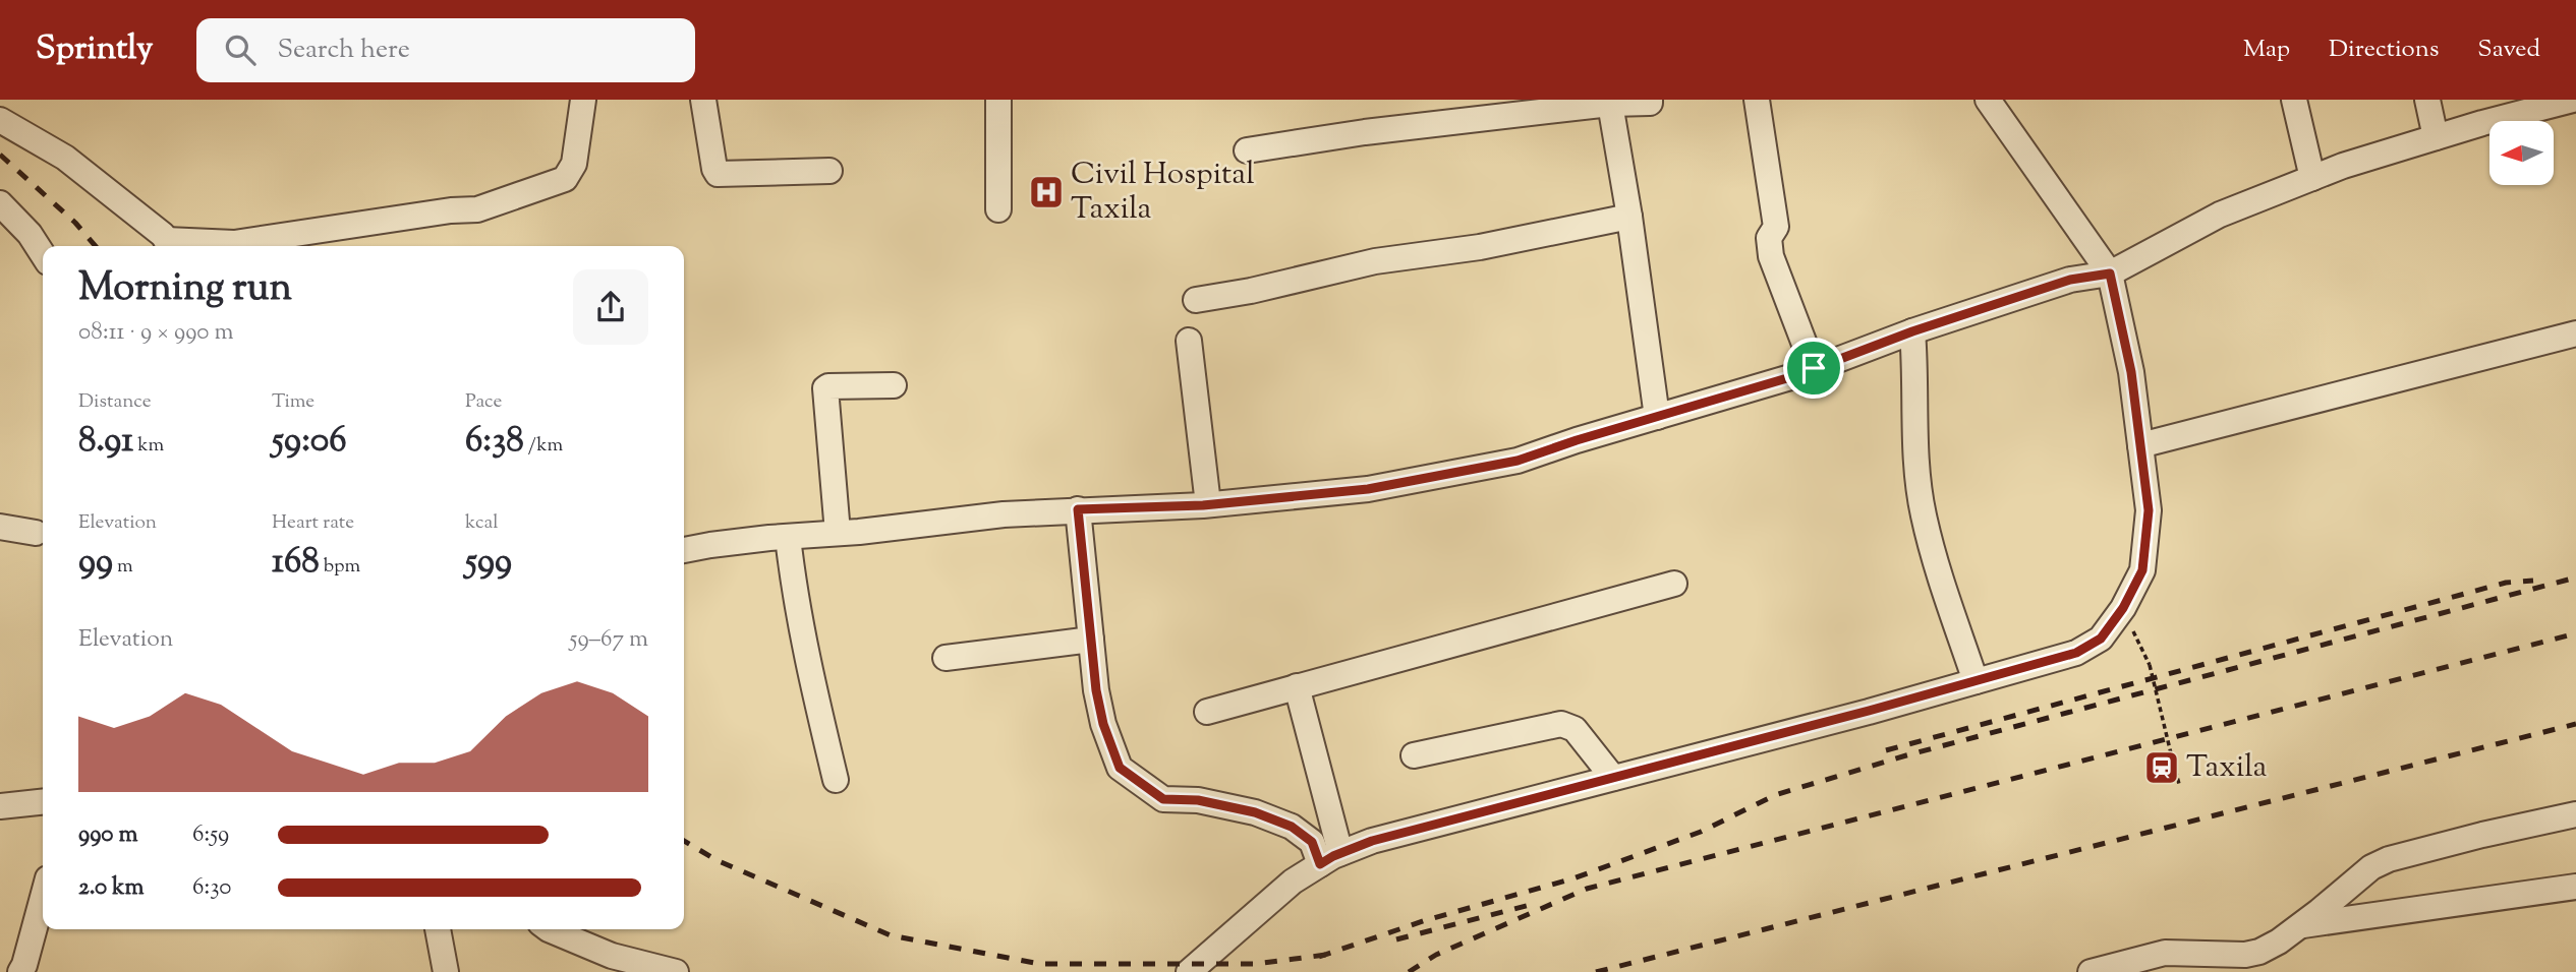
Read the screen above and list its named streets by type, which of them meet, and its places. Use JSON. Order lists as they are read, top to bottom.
{
  "places": {
    "hospital": ["Civil Hospital Taxila"],
    "station": ["Taxila"]
  },
  "north": "left",
  "page": {
    "header": "Sprintly",
    "search": "Search here",
    "nav": ["Map", "Directions", "Saved"],
    "heading": ["Morning run", "08:11 · 9 × 990 m"],
    "stats": [
      ["Distance", "8.91 km"],
      ["Time", "59:06"],
      ["Pace", "6:38 /km"],
      ["Elevation", "99 m"],
      ["Heart rate", "168 bpm"],
      ["kcal", "599"]
    ],
    "chart": ["Elevation", "59–67 m"],
    "list": [
      {
        "name": "990 m",
        "note": "6:59"
      },
      {
        "name": "2.0 km",
        "note": "6:30"
      }
    ]
  }
}
